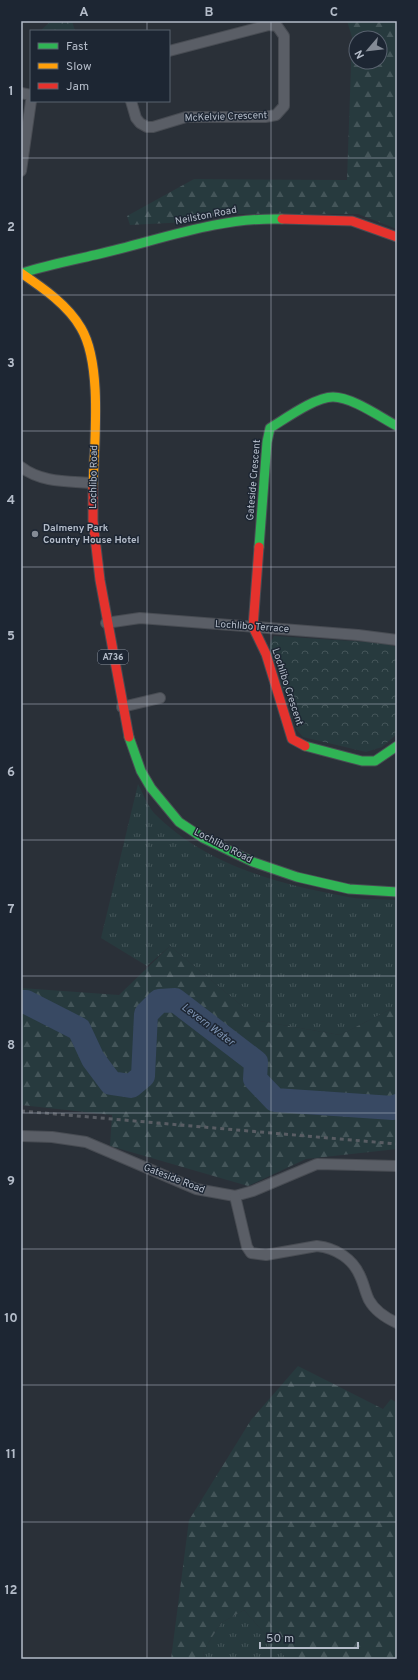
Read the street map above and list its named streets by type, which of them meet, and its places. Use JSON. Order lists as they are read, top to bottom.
{
  "streets": {
    "street": [
      "McKelvie Crescent",
      "Neilston Road",
      "Lochlibo Road",
      "Gateside Crescent",
      "Lochlibo Terrace",
      "A736",
      "Lochlibo Crescent",
      "Gateside Road"
    ]
  },
  "crossings": [
    ["Neilston Road", "Lochlibo Road"],
    ["Lochlibo Road", "Lochlibo Terrace"],
    ["Gateside Crescent", "Lochlibo Terrace"],
    ["Gateside Crescent", "Lochlibo Crescent"],
    ["Lochlibo Terrace", "Lochlibo Crescent"]
  ],
  "water": ["Levern Water"],
  "places": ["Dalmeny Park Country House Hotel"],
  "legend": ["Fast", "Slow", "Jam"],
  "scale_bar": "50 m",
  "north": "bottom left",
  "grid": {
    "columns": ["A", "B", "C"],
    "rows": [
      "1",
      "2",
      "3",
      "4",
      "5",
      "6",
      "7",
      "8",
      "9",
      "10",
      "11",
      "12"
    ]
  }
}
